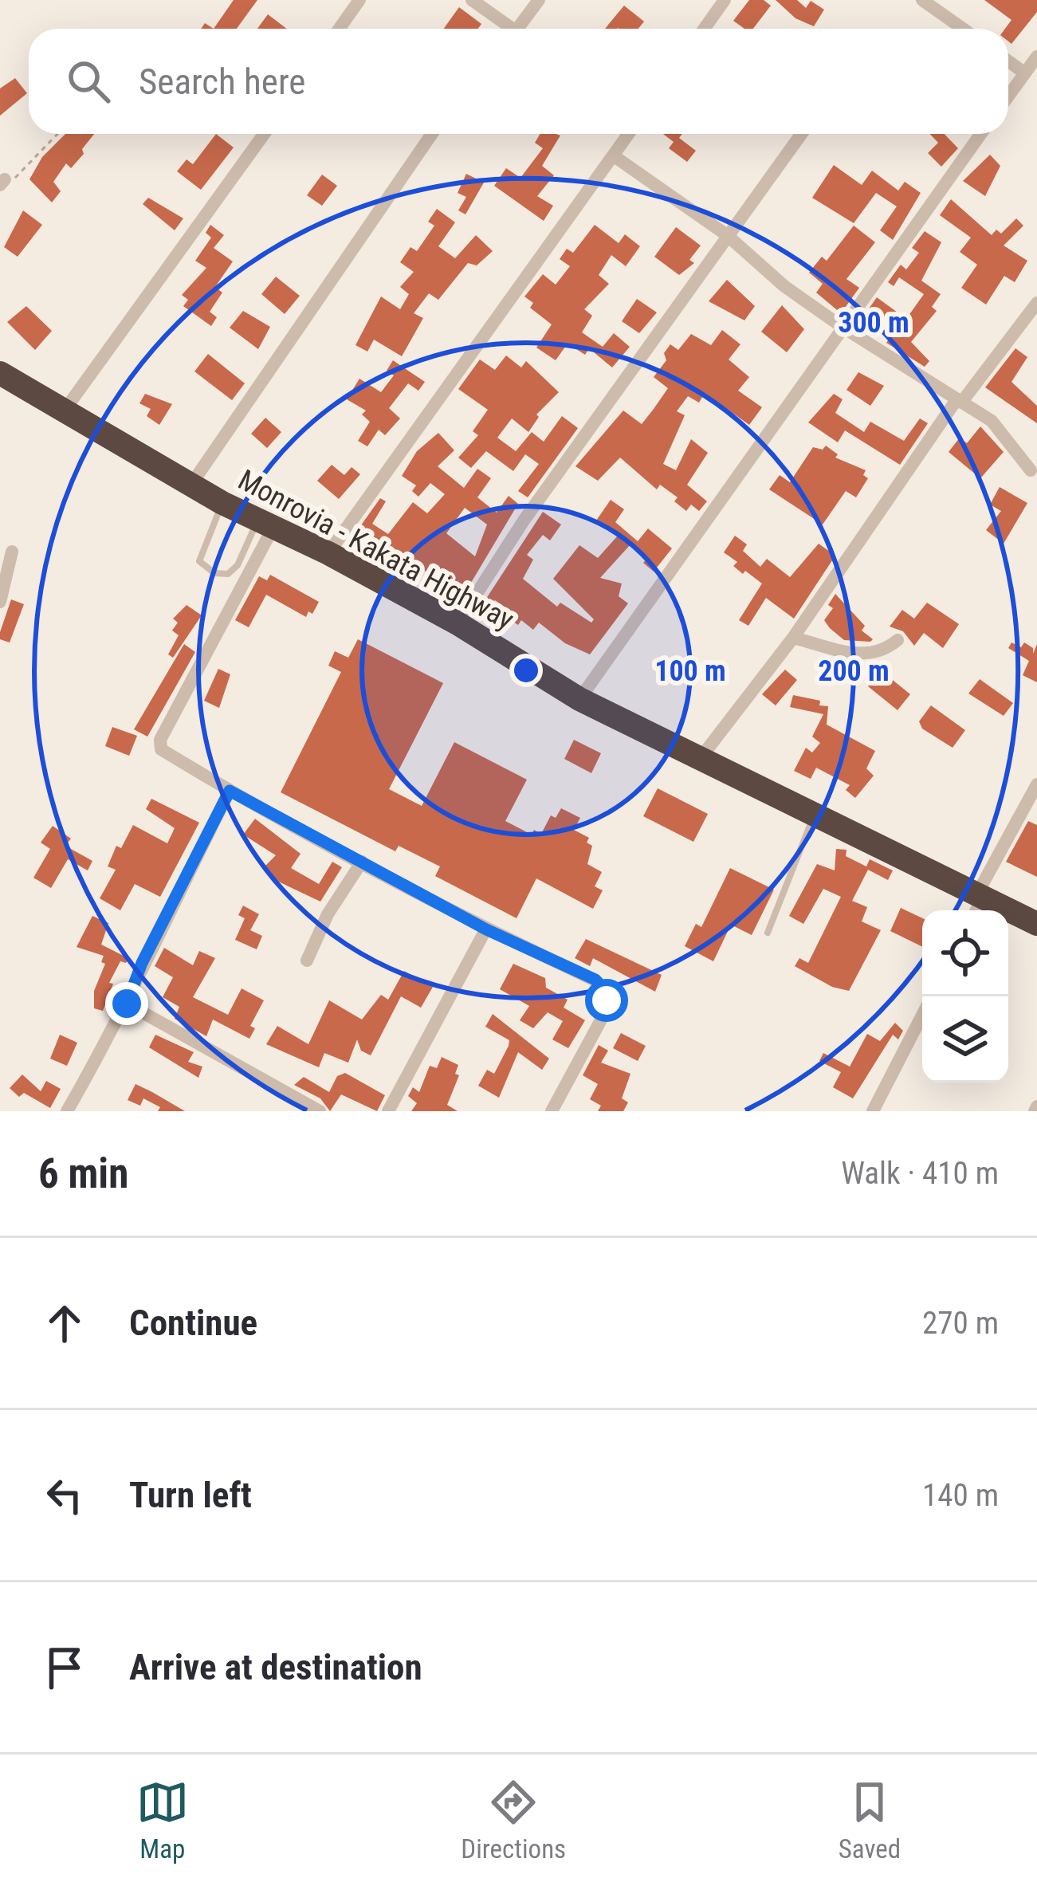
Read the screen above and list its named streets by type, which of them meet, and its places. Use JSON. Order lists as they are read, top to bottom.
{
  "streets": {
    "highway": ["Monrovia - Kakata Highway"]
  },
  "page": {
    "search": "Search here",
    "heading": ["6 min", "Walk · 410 m"],
    "list": [
      ["Continue", "270 m"],
      ["Turn left", "140 m"],
      "Arrive at destination"
    ],
    "nav": ["Map", "Directions", "Saved"]
  },
  "rings": ["300 m", "100 m", "200 m"]
}
